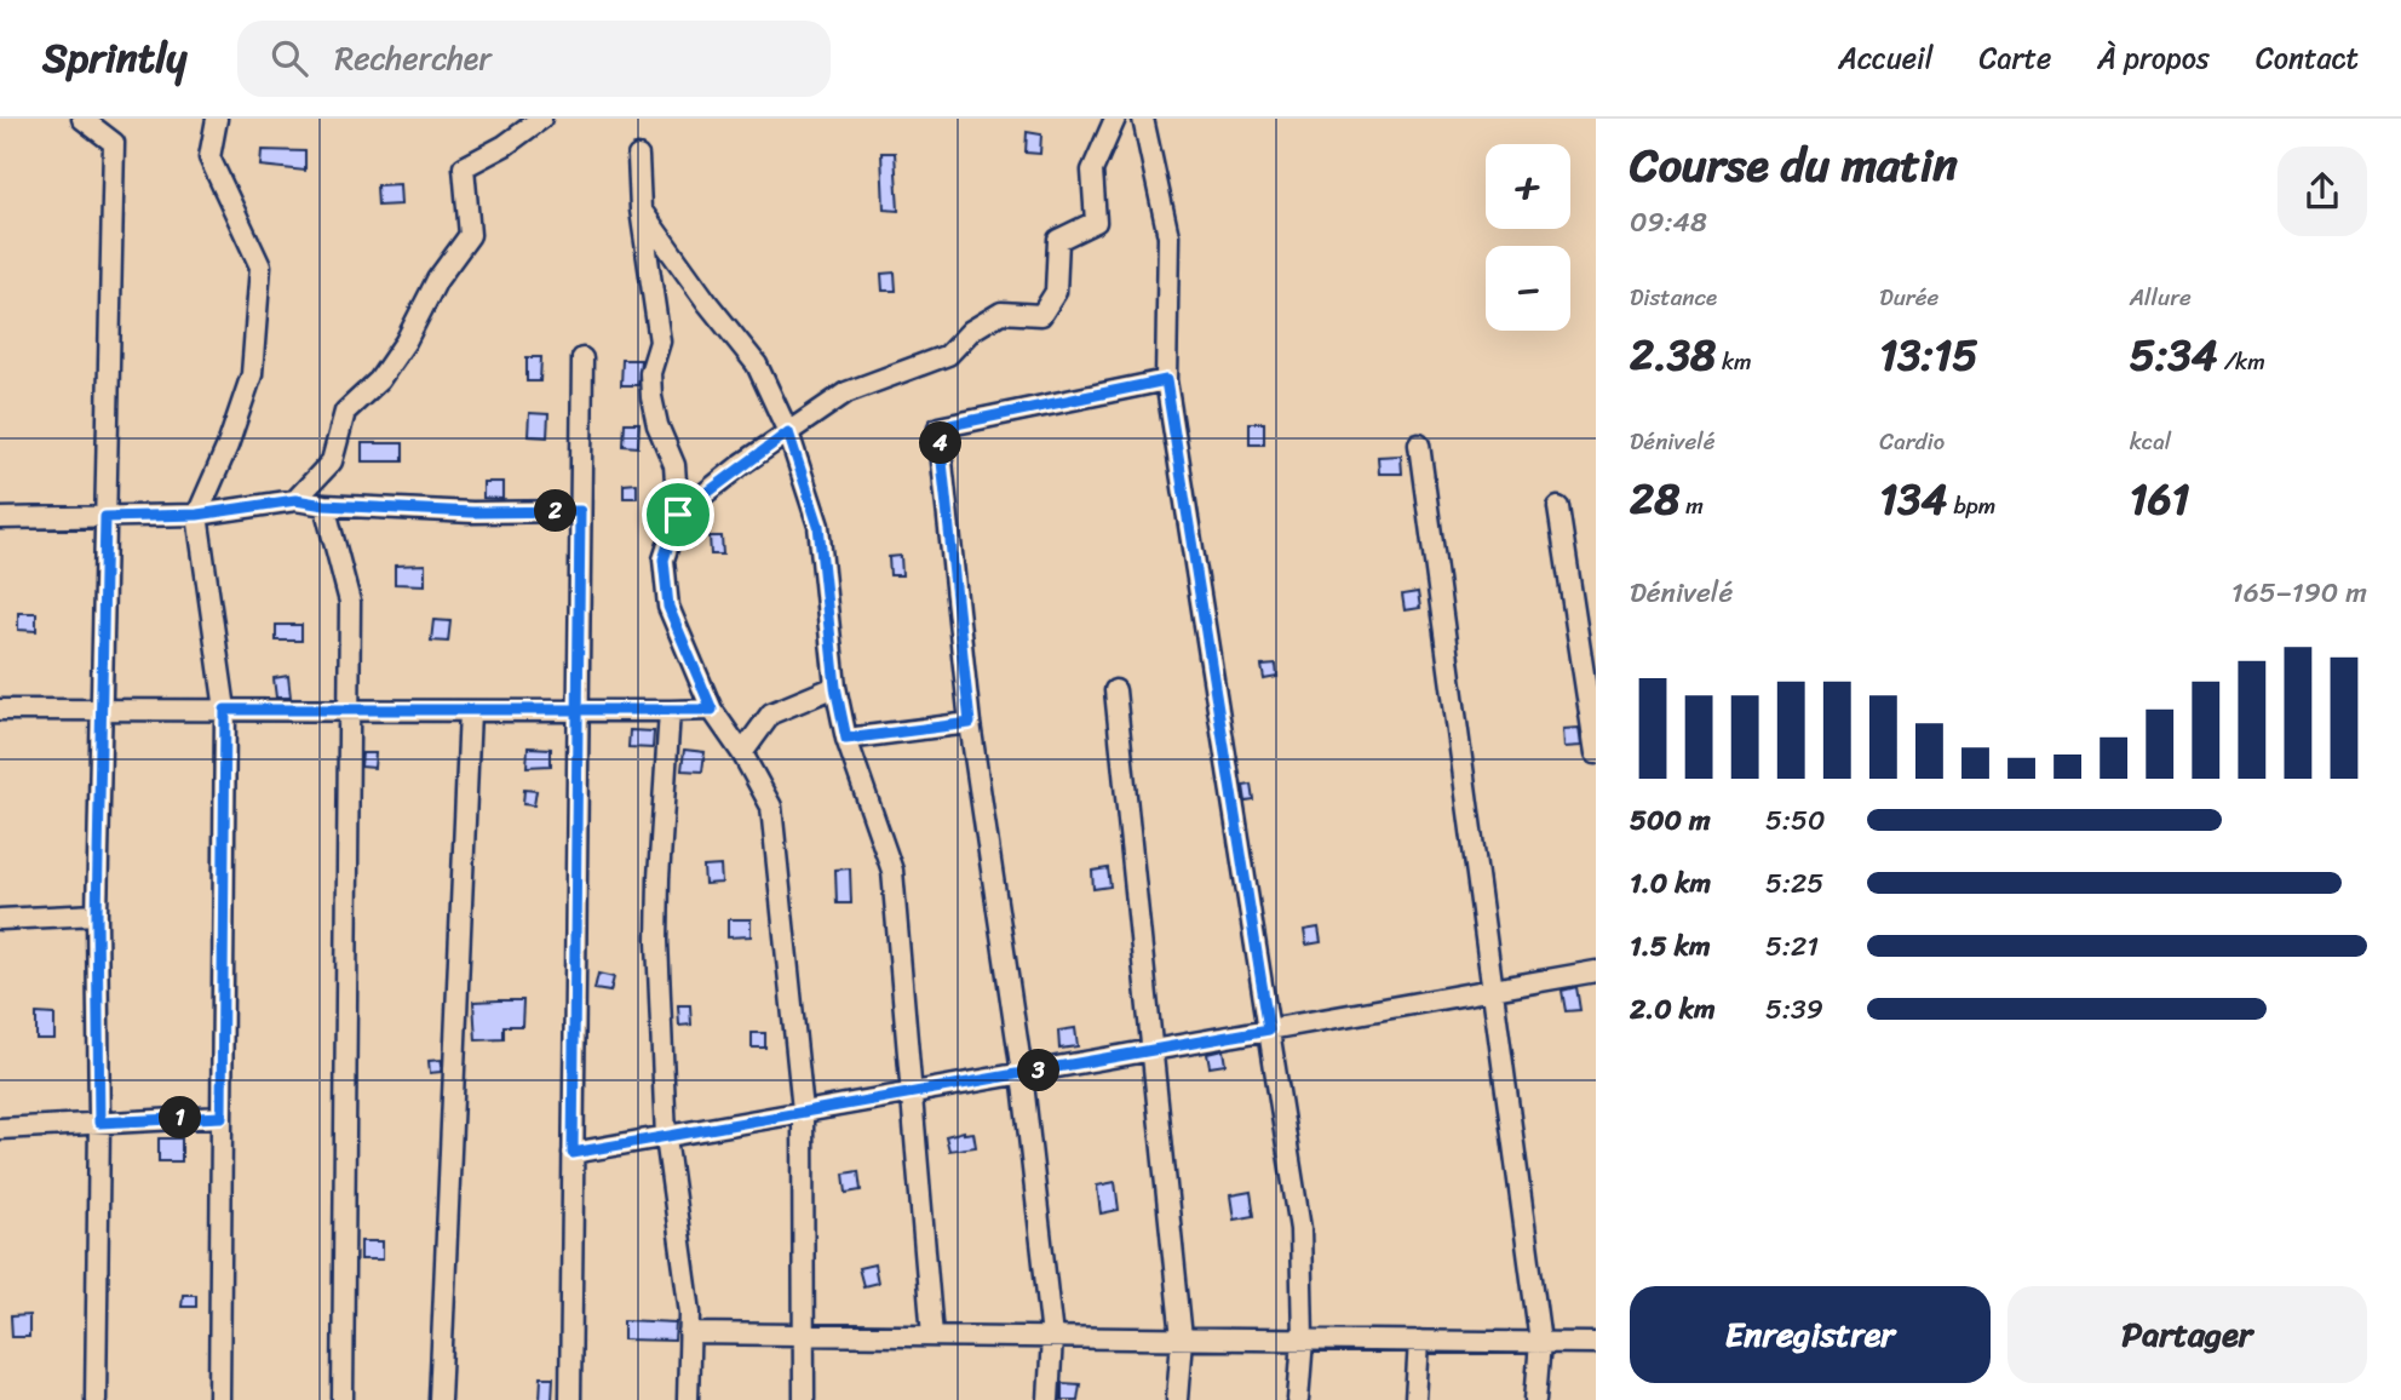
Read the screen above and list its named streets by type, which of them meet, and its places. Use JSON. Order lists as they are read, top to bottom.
{
  "page": {
    "header": "Sprintly",
    "search": "Rechercher",
    "nav": [
      "Accueil",
      "Carte",
      "À propos",
      "Contact"
    ],
    "heading": ["Course du matin", "09:48"],
    "map_buttons": ["+", "−"],
    "stats": [
      ["Distance", "2.38 km"],
      ["Durée", "13:15"],
      ["Allure", "5:34 /km"],
      ["Dénivelé", "28 m"],
      ["Cardio", "134 bpm"],
      ["kcal", "161"]
    ],
    "pins": [
      "4",
      "2",
      "3",
      "1"
    ],
    "chart": ["Dénivelé", "165–190 m"],
    "list": [
      {
        "name": "500 m",
        "note": "5:50"
      },
      {
        "name": "1.0 km",
        "note": "5:25"
      },
      {
        "name": "1.5 km",
        "note": "5:21"
      },
      {
        "name": "2.0 km",
        "note": "5:39"
      }
    ],
    "buttons": ["Enregistrer", "Partager"]
  }
}
